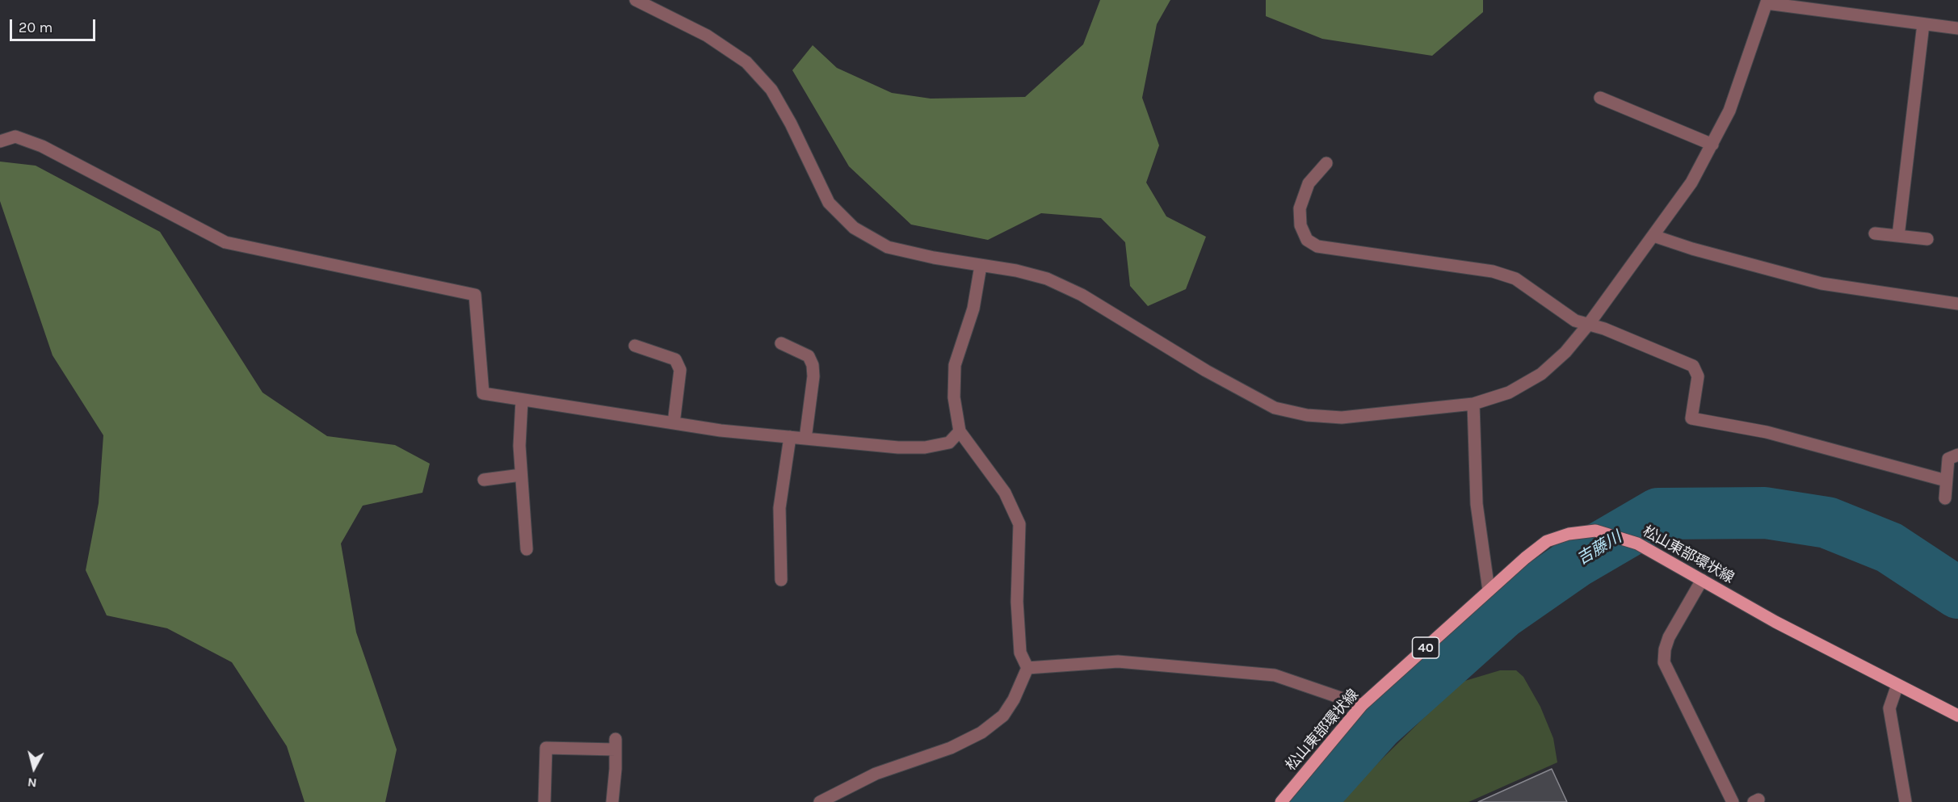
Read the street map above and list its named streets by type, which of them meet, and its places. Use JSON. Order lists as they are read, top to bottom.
{
  "streets": {
    "main road": ["松山東部環状線", "40"]
  },
  "water": ["吉藤川"],
  "scale_bar": "20 m",
  "north": "bottom"
}
